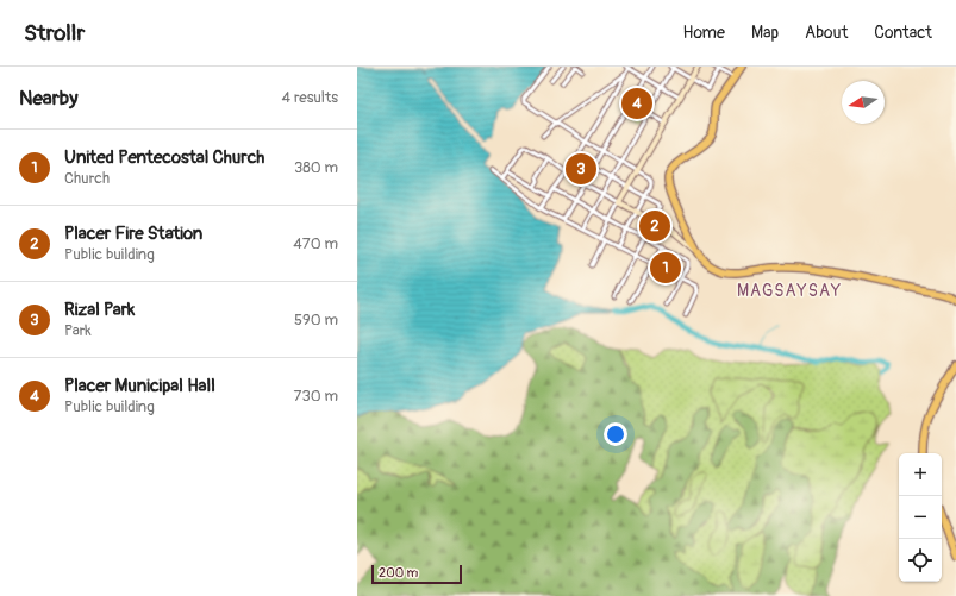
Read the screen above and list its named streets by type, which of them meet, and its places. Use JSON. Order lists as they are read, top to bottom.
{
  "districts": ["MAGSAYSAY"],
  "scale_bar": "200 m",
  "north": "left",
  "page": {
    "header": "Strollr",
    "nav": [
      "Home",
      "Map",
      "About",
      "Contact"
    ],
    "heading": ["Nearby", "4 results"],
    "pins": [
      "4",
      "3",
      "2",
      "1"
    ],
    "list": [
      {
        "mark": "1",
        "name": "United Pentecostal Church",
        "note": "Church",
        "value": "380 m"
      },
      {
        "mark": "2",
        "name": "Placer Fire Station",
        "note": "Public building",
        "value": "470 m"
      },
      {
        "mark": "3",
        "name": "Rizal Park",
        "note": "Park",
        "value": "590 m"
      },
      {
        "mark": "4",
        "name": "Placer Municipal Hall",
        "note": "Public building",
        "value": "730 m"
      }
    ],
    "map_buttons": ["+", "−"],
    "scale": "200 m"
  }
}
